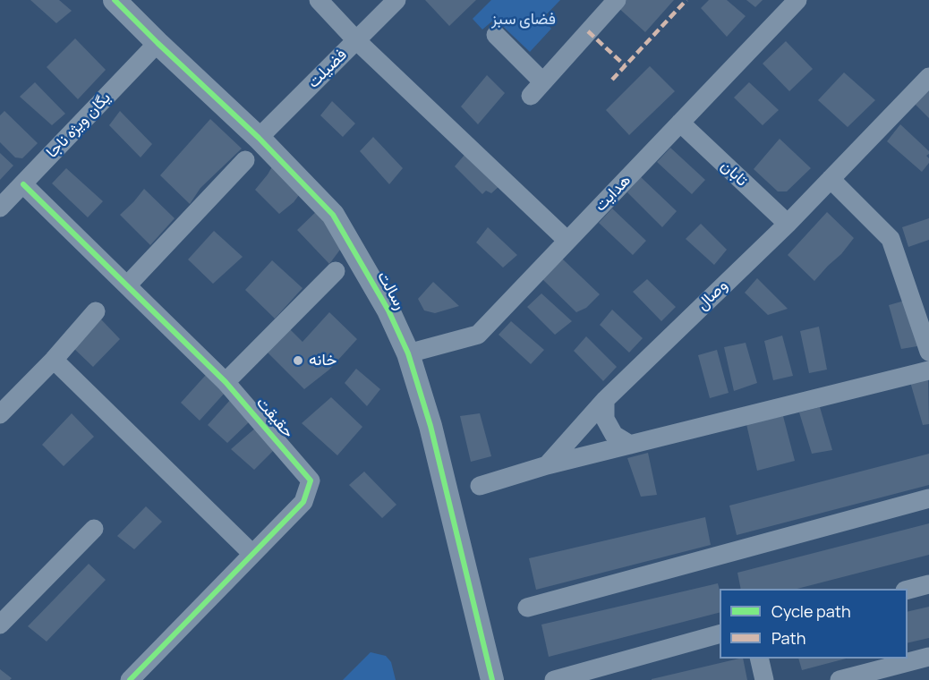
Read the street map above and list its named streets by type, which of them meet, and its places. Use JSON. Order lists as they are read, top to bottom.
{
  "streets": {
    "street": [
      "فضیلت",
      "یگان ویژه ناجا",
      "تابان",
      "هدایت",
      "رسالت",
      "وصال",
      "حقیقت"
    ]
  },
  "crossings": [
    ["فضیلت", "رسالت"],
    ["یگان ویژه ناجا", "رسالت"],
    ["یگان ویژه ناجا", "حقیقت"],
    ["تابان", "هدایت"],
    ["تابان", "وصال"],
    ["هدایت", "رسالت"]
  ],
  "parks": ["فضای سبز"],
  "places": ["خانه"],
  "legend": ["Cycle path", "Path"]
}
